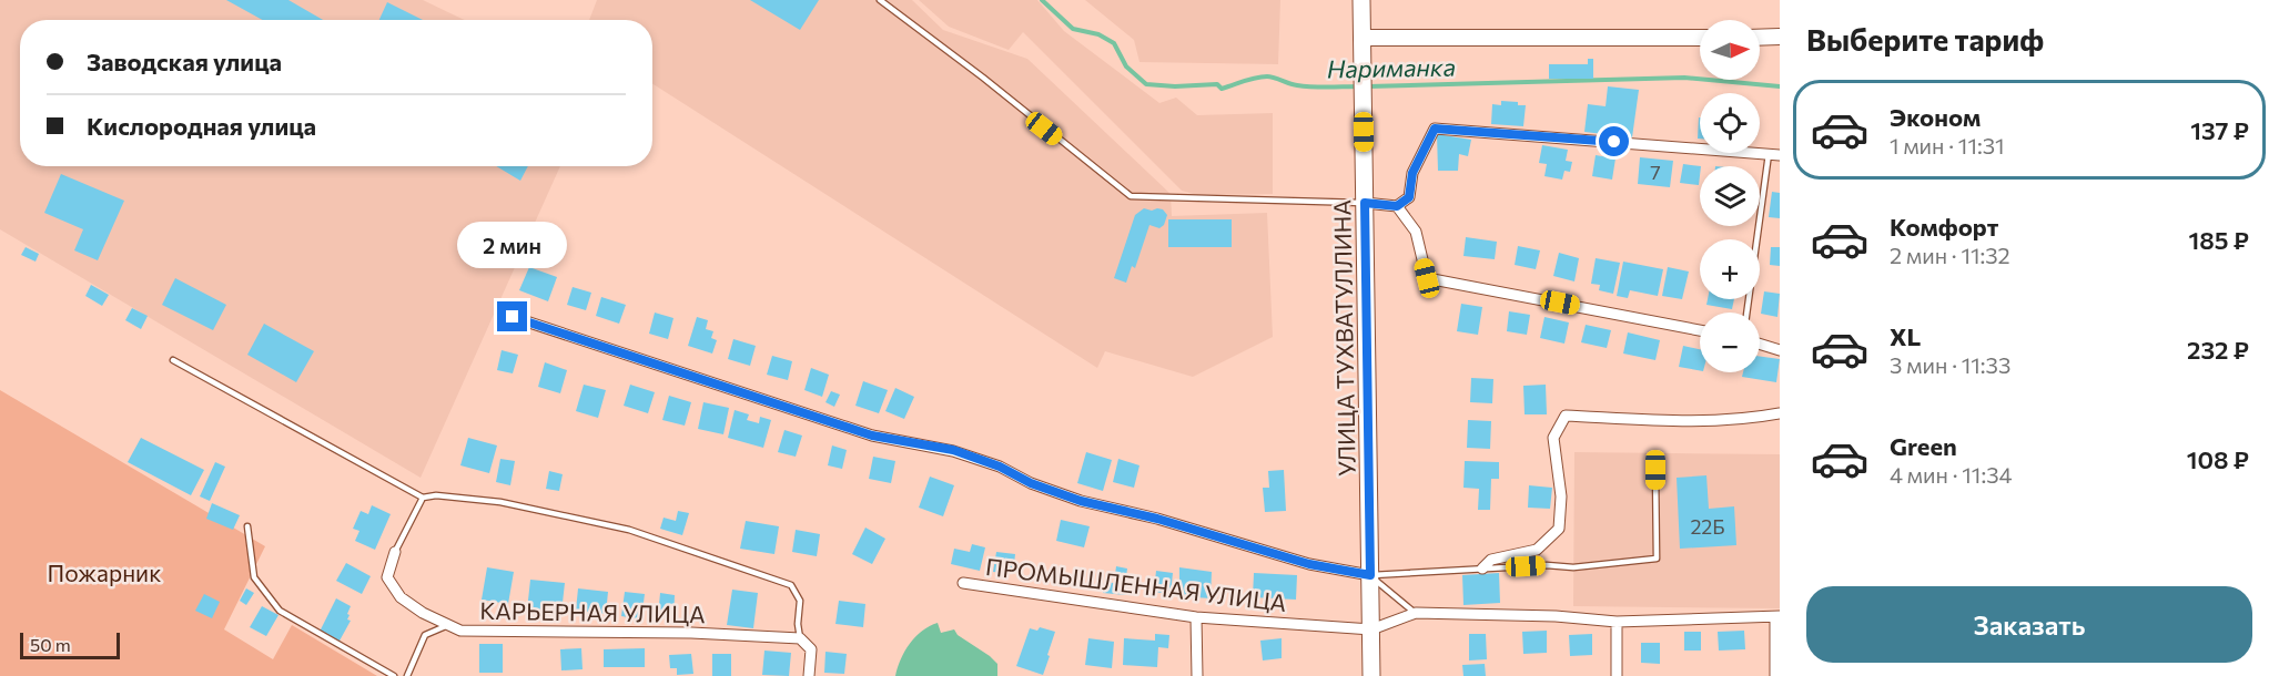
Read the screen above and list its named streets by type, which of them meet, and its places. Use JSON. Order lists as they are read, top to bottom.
{
  "streets": {
    "main road": ["УЛИЦА ТУХВАТУЛЛИНА"],
    "street": ["ПРОМЫШЛЕННАЯ УЛИЦА", "КАРЬЕРНАЯ УЛИЦА"]
  },
  "crossings": [
    ["УЛИЦА ТУХВАТУЛЛИНА", "ПРОМЫШЛЕННАЯ УЛИЦА"]
  ],
  "water": ["Нариманка"],
  "parks": ["Пожарник"],
  "house_numbers": ["7", "22Б"],
  "scale_bar": "50 m",
  "north": "right",
  "page": {
    "heading": "Выберите тариф",
    "map_buttons": ["+", "−"],
    "banner": ["Заводская улица", "Кислородная улица"],
    "list": [
      {
        "name": "Эконом",
        "note": "1 мин · 11:31",
        "value": "137 ₽"
      },
      {
        "name": "Комфорт",
        "note": "2 мин · 11:32",
        "value": "185 ₽"
      },
      {
        "name": "XL",
        "note": "3 мин · 11:33",
        "value": "232 ₽"
      },
      {
        "name": "Green",
        "note": "4 мин · 11:34",
        "value": "108 ₽"
      }
    ],
    "bubble": "2 мин",
    "buttons": "Заказать",
    "scale": "50 m"
  }
}
